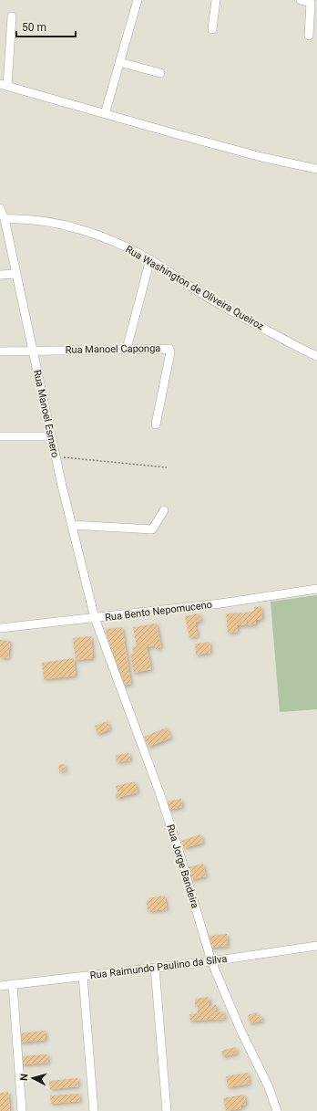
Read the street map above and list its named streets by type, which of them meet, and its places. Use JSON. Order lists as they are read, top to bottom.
{
  "streets": {
    "street": [
      "Rua Washington de Oliveira Queiroz",
      "Rua Manoel Caponga",
      "Rua Manoel Esmero",
      "Rua Bento Nepomuceno",
      "Rua Jorge Bandeira",
      "Rua Raimundo Paulino da Silva"
    ]
  },
  "crossings": [
    ["Rua Washington de Oliveira Queiroz", "Rua Manoel Esmero"],
    ["Rua Manoel Caponga", "Rua Manoel Esmero"],
    ["Rua Manoel Esmero", "Rua Bento Nepomuceno"],
    ["Rua Manoel Esmero", "Rua Jorge Bandeira"],
    ["Rua Bento Nepomuceno", "Rua Jorge Bandeira"],
    ["Rua Jorge Bandeira", "Rua Raimundo Paulino da Silva"]
  ],
  "scale_bar": "50 m",
  "north": "left"
}
